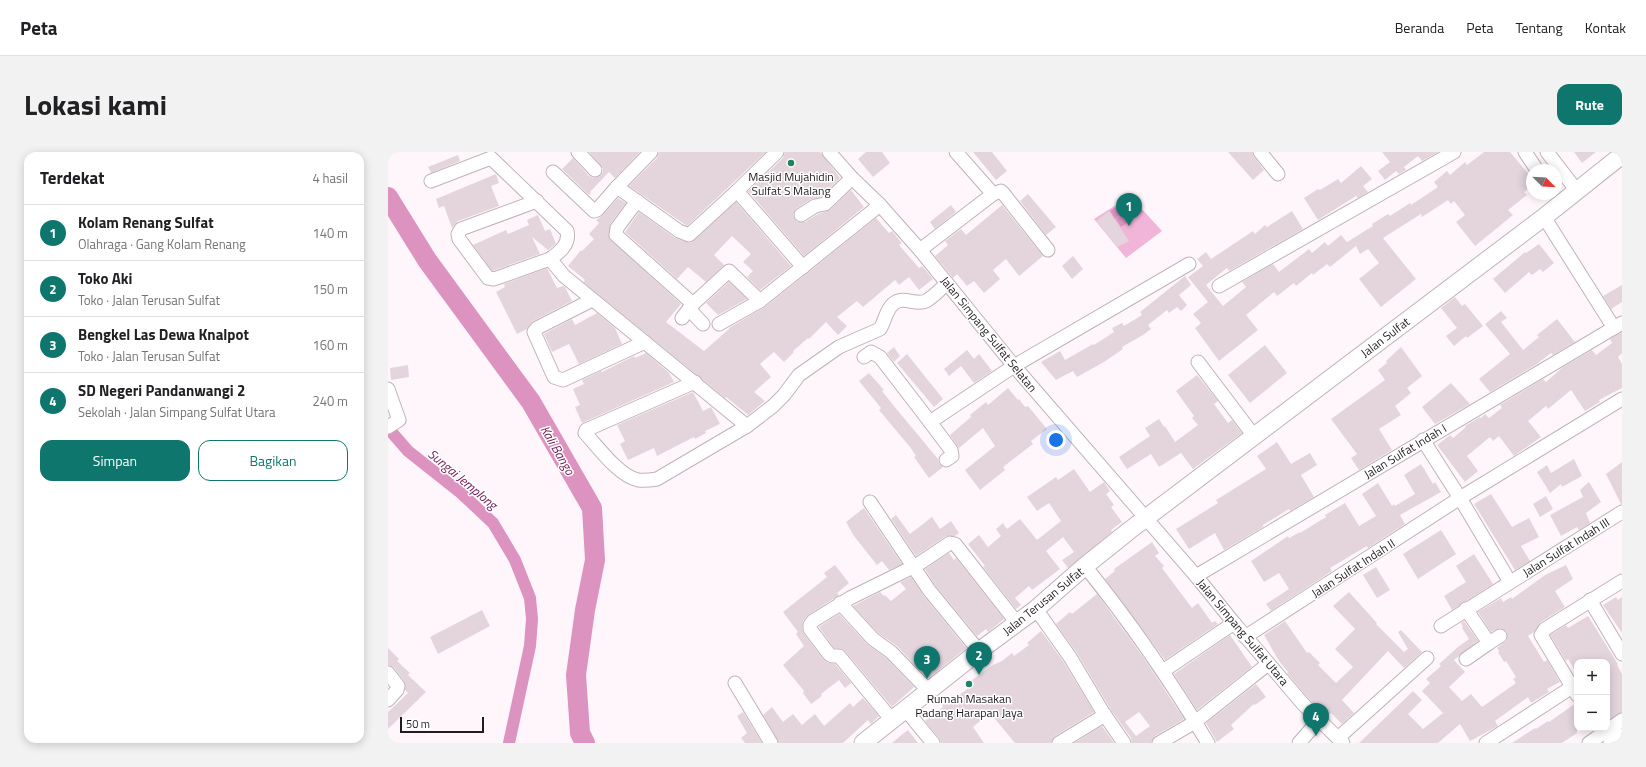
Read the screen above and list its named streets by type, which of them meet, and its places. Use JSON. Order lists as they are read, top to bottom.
{
  "streets": {
    "main road": ["Jalan Sulfat", "Jalan Terusan Sulfat"],
    "street": [
      "Jalan Simpang Sulfat Selatan",
      "Jalan Sulfat Indah I",
      "Jalan Sulfat Indah III",
      "Jalan Sulfat Indah II",
      "Jalan Simpang Sulfat Utara"
    ]
  },
  "crossings": [
    ["Jalan Simpang Sulfat Selatan", "Jalan Sulfat"],
    ["Jalan Simpang Sulfat Selatan", "Jalan Terusan Sulfat"],
    ["Jalan Simpang Sulfat Selatan", "Jalan Simpang Sulfat Utara"],
    ["Jalan Sulfat", "Jalan Terusan Sulfat"],
    ["Jalan Sulfat", "Jalan Simpang Sulfat Utara"],
    ["Jalan Sulfat Indah I", "Jalan Simpang Sulfat Utara"],
    ["Jalan Sulfat Indah III", "Jalan Sulfat Indah II"],
    ["Jalan Sulfat Indah II", "Jalan Simpang Sulfat Utara"],
    ["Jalan Terusan Sulfat", "Jalan Simpang Sulfat Utara"]
  ],
  "water": ["Kali Bango", "Sungai Jemplong"],
  "places": ["Masjid Mujahidin Sulfat S Malang", "Rumah Masakan Padang Harapan Jaya"],
  "scale_bar": "50 m",
  "north": "bottom right",
  "page": {
    "header": "Peta",
    "nav": [
      "Beranda",
      "Peta",
      "Tentang",
      "Kontak"
    ],
    "title": "Lokasi kami",
    "buttons": [
      "Rute",
      ["Simpan", "Bagikan"]
    ],
    "heading": ["Terdekat", "4 hasil"],
    "pins": [
      "1",
      "2",
      "3",
      "4"
    ],
    "list": [
      {
        "mark": "1",
        "name": "Kolam Renang Sulfat",
        "note": "Olahraga · Gang Kolam Renang",
        "value": "140 m"
      },
      {
        "mark": "2",
        "name": "Toko Aki",
        "note": "Toko · Jalan Terusan Sulfat",
        "value": "150 m"
      },
      {
        "mark": "3",
        "name": "Bengkel Las Dewa Knalpot",
        "note": "Toko · Jalan Terusan Sulfat",
        "value": "160 m"
      },
      {
        "mark": "4",
        "name": "SD Negeri Pandanwangi 2",
        "note": "Sekolah · Jalan Simpang Sulfat Utara",
        "value": "240 m"
      }
    ],
    "map_buttons": ["+", "−"],
    "scale": "50 m"
  }
}
